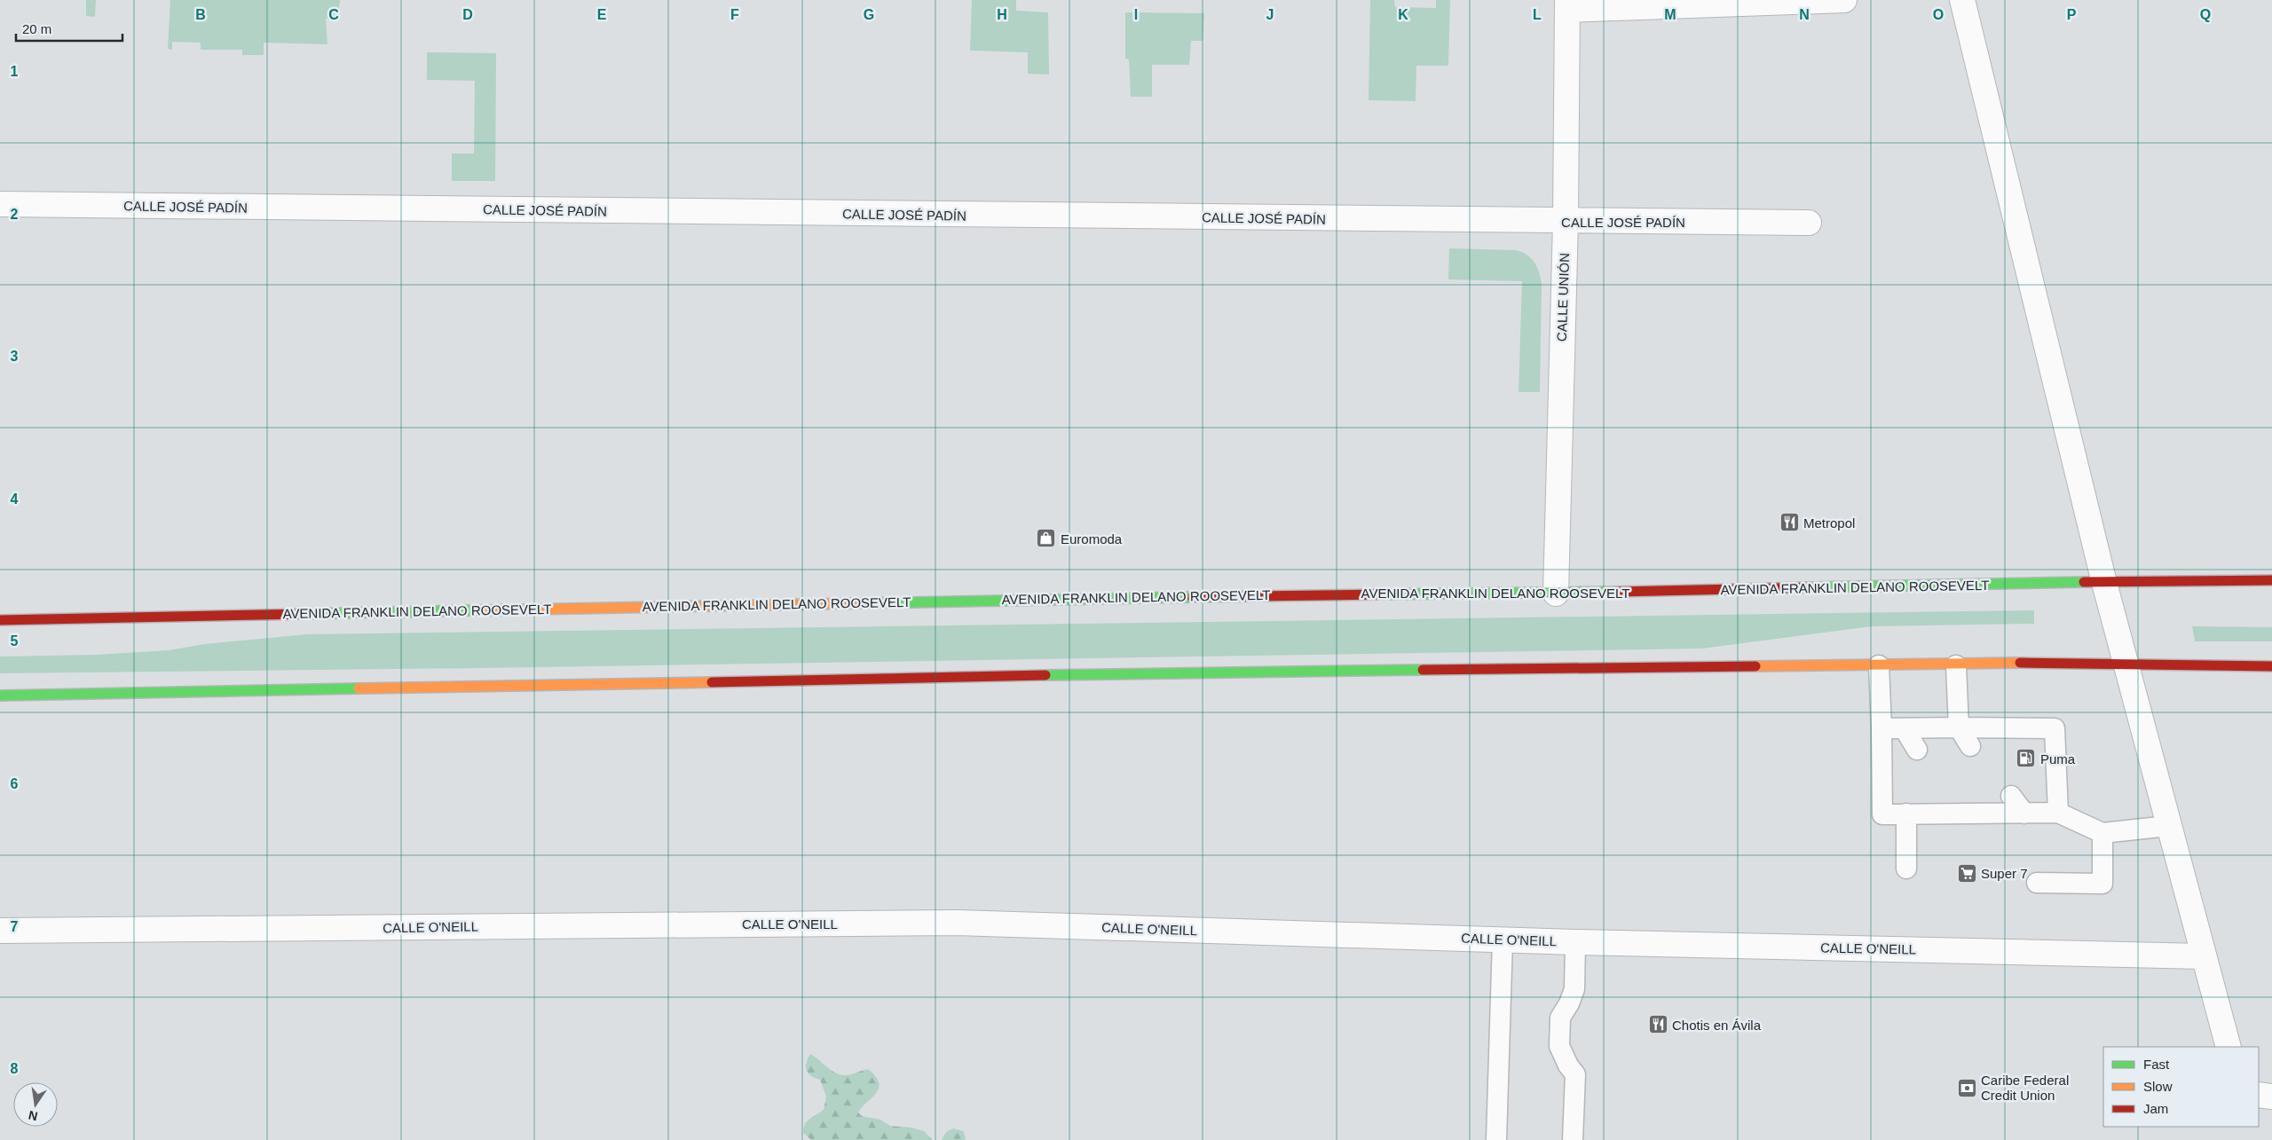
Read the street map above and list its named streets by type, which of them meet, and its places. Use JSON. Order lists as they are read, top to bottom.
{
  "streets": {
    "main road": ["AVENIDA FRANKLIN DELANO ROOSEVELT"],
    "street": ["CALLE JOSÉ PADÍN", "CALLE UNIÓN", "CALLE O'NEILL"]
  },
  "crossings": [
    ["CALLE JOSÉ PADÍN", "CALLE UNIÓN"],
    ["CALLE UNIÓN", "AVENIDA FRANKLIN DELANO ROOSEVELT"]
  ],
  "places": {
    "restaurant": ["Metropol", "Chotis en Ávila"],
    "shop": ["Euromoda"],
    "fuel station": ["Puma"],
    "supermarket": ["Super 7"],
    "bank": ["Caribe Federal Credit Union"]
  },
  "legend": ["Fast", "Slow", "Jam"],
  "scale_bar": "20 m",
  "north": "bottom",
  "grid": {
    "columns": [
      "B",
      "C",
      "D",
      "E",
      "F",
      "G",
      "H",
      "I",
      "J",
      "K",
      "L",
      "M",
      "N",
      "O",
      "P",
      "Q"
    ],
    "rows": [
      "1",
      "2",
      "3",
      "4",
      "5",
      "6",
      "7",
      "8"
    ]
  }
}
